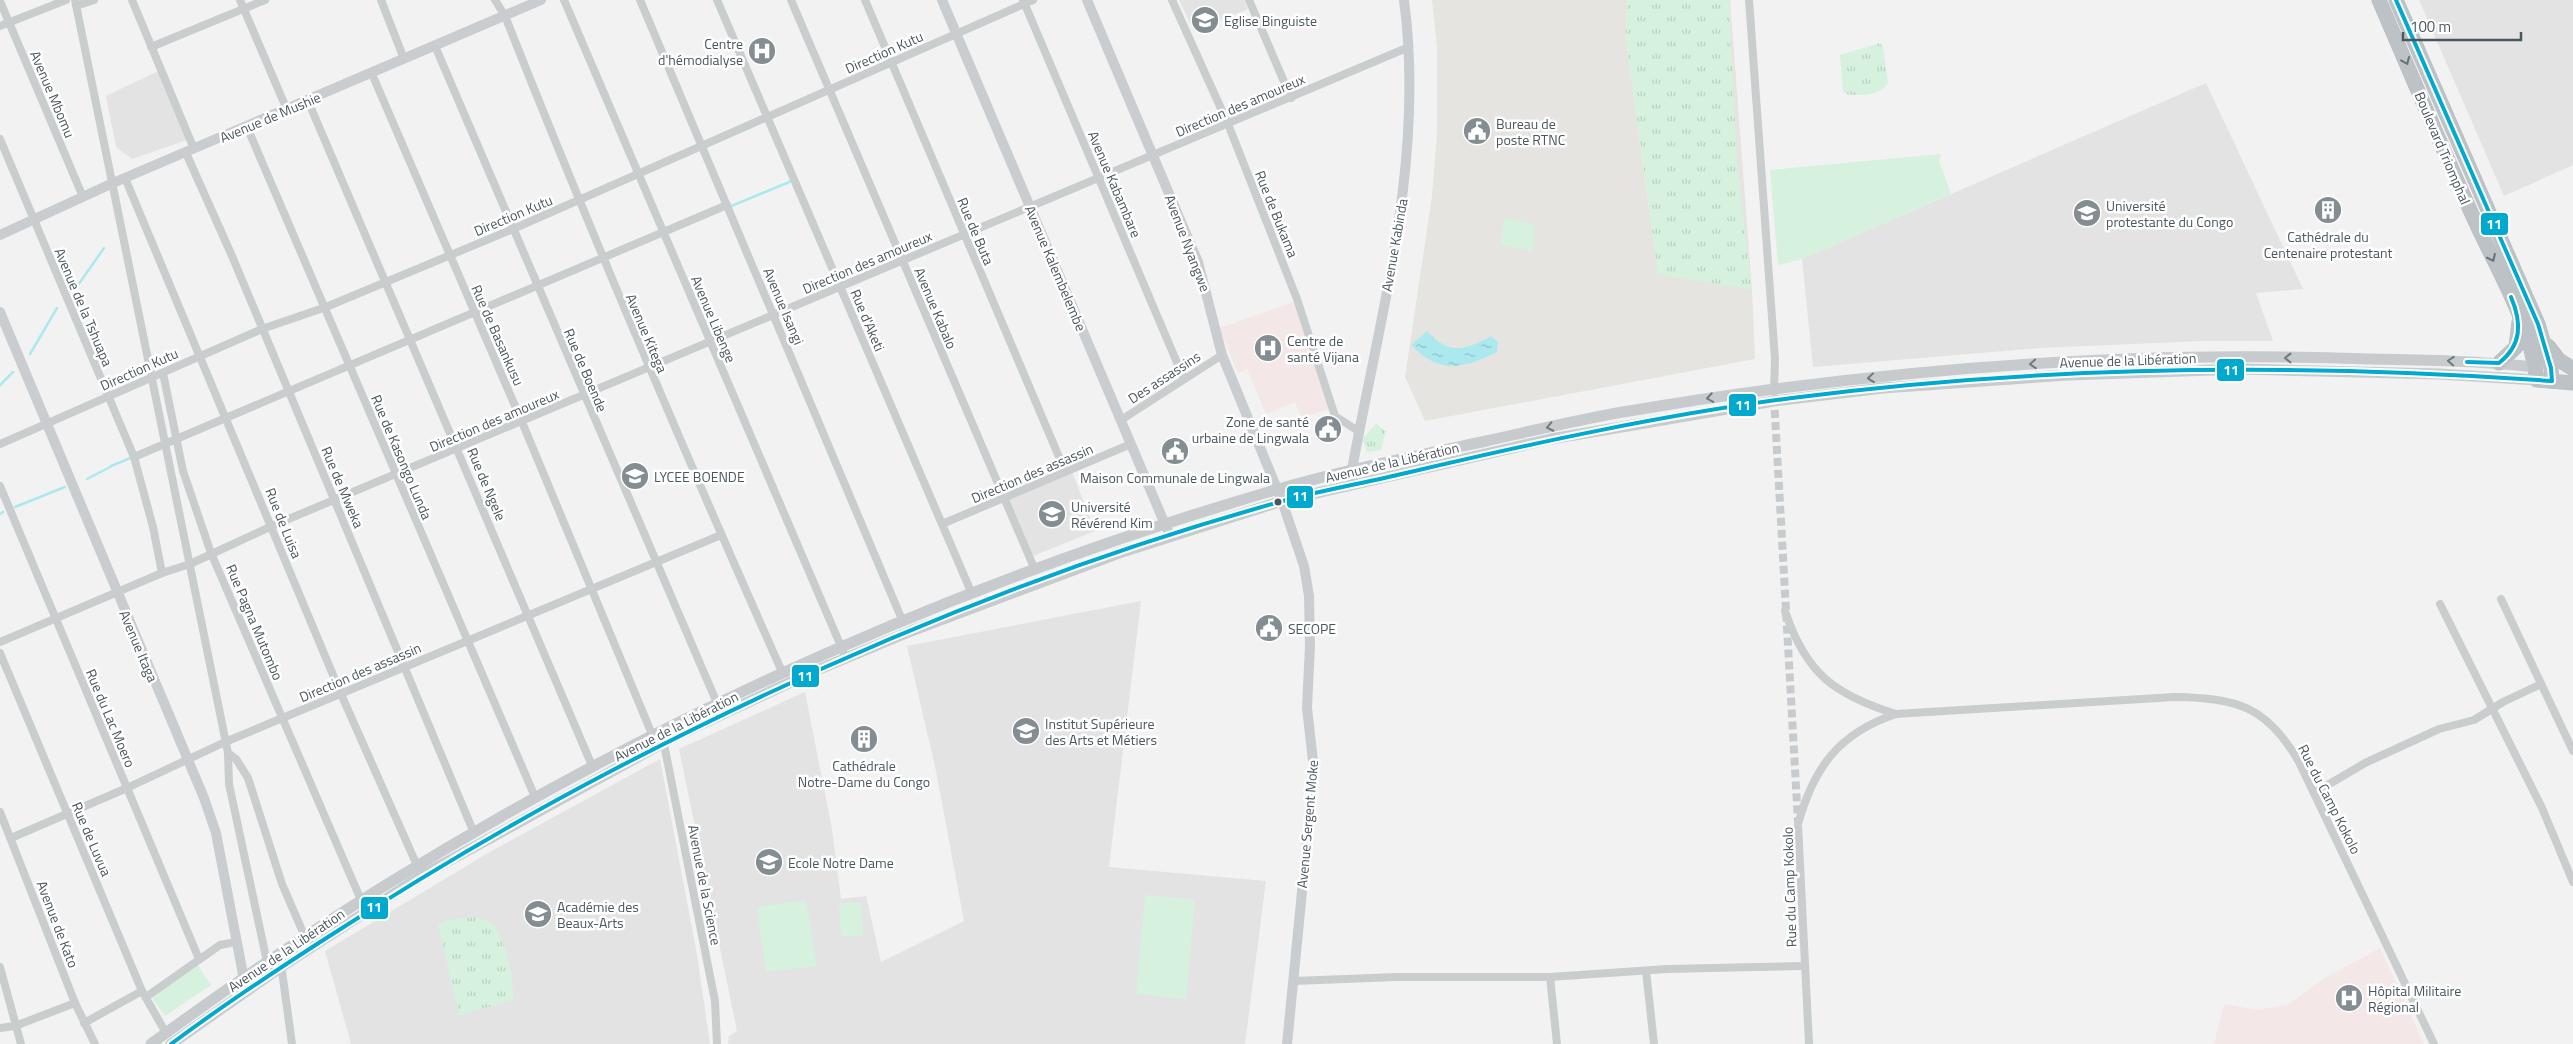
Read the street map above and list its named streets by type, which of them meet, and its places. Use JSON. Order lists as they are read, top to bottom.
{
  "streets": {
    "highway": ["Boulevard Triomphal", "Avenue de la Libération"],
    "street": [
      "Direction Kutu",
      "Avenue Mbomu",
      "Direction des amoureux",
      "Avenue de Mushie",
      "Avenue Kabambare",
      "Rue de Bukama",
      "Rue de Buta",
      "Avenue Nyangwe",
      "Avenue Kabinda",
      "Avenue Kalembelembe",
      "Avenue Isangi",
      "Avenue de la Tshuapa",
      "Avenue Kabalo",
      "Avenue Libenge",
      "Rue d'Aketi",
      "Avenue Kitega",
      "Rue de Basankusu",
      "Rue de Boende",
      "Des assassins",
      "Rue de Kasongo Lunda",
      "Direction des assassin",
      "Rue de Ngele",
      "Rue de Mweka",
      "Rue de Luisa",
      "Rue Pagna Mutombo",
      "Avenue Itaga",
      "Rue du Lac Moero",
      "Rue du Camp Kokolo",
      "Avenue Sergent Moke",
      "Rue de Luvua",
      "Avenue de la Science",
      "Avenue de Kato"
    ]
  },
  "crossings": [
    ["Direction Kutu", "Avenue Kabambare"],
    ["Direction Kutu", "Rue de Buta"],
    ["Direction Kutu", "Avenue Kalembelembe"],
    ["Direction Kutu", "Avenue Isangi"],
    ["Direction Kutu", "Avenue de la Tshuapa"],
    ["Direction Kutu", "Avenue Kabalo"],
    ["Direction Kutu", "Avenue Libenge"],
    ["Direction Kutu", "Rue d'Aketi"],
    ["Direction Kutu", "Avenue Kitega"],
    ["Direction Kutu", "Rue de Basankusu"],
    ["Direction Kutu", "Rue de Boende"],
    ["Direction Kutu", "Rue de Kasongo Lunda"],
    ["Direction Kutu", "Rue de Ngele"],
    ["Direction Kutu", "Rue de Mweka"],
    ["Direction Kutu", "Rue de Luisa"],
    ["Direction Kutu", "Rue Pagna Mutombo"],
    ["Direction Kutu", "Avenue Itaga"],
    ["Avenue Mbomu", "Avenue de Mushie"],
    ["Direction des amoureux", "Avenue Kabambare"],
    ["Direction des amoureux", "Rue de Bukama"],
    ["Direction des amoureux", "Rue de Buta"],
    ["Direction des amoureux", "Avenue Nyangwe"],
    ["Direction des amoureux", "Avenue Kabinda"],
    ["Direction des amoureux", "Avenue Kalembelembe"],
    ["Direction des amoureux", "Avenue Isangi"],
    ["Direction des amoureux", "Avenue de la Tshuapa"],
    ["Direction des amoureux", "Avenue Kabalo"],
    ["Direction des amoureux", "Avenue Libenge"],
    ["Direction des amoureux", "Rue d'Aketi"],
    ["Direction des amoureux", "Avenue Kitega"],
    ["Direction des amoureux", "Rue de Basankusu"],
    ["Direction des amoureux", "Rue de Boende"],
    ["Direction des amoureux", "Rue de Kasongo Lunda"],
    ["Direction des amoureux", "Rue de Ngele"],
    ["Direction des amoureux", "Rue de Mweka"],
    ["Direction des amoureux", "Rue de Luisa"],
    ["Direction des amoureux", "Rue Pagna Mutombo"],
    ["Direction des amoureux", "Avenue Itaga"],
    ["Direction des amoureux", "Rue du Lac Moero"],
    ["Avenue de Mushie", "Avenue de la Tshuapa"],
    ["Avenue de Mushie", "Avenue Kitega"],
    ["Avenue de Mushie", "Rue de Basankusu"],
    ["Avenue de Mushie", "Rue de Boende"],
    ["Avenue de Mushie", "Rue de Kasongo Lunda"],
    ["Avenue de Mushie", "Rue de Ngele"],
    ["Avenue de Mushie", "Rue de Mweka"],
    ["Avenue de Mushie", "Rue de Luisa"],
    ["Boulevard Triomphal", "Avenue de la Libération"],
    ["Avenue Kabambare", "Des assassins"],
    ["Rue de Bukama", "Avenue Kabinda"],
    ["Rue de Buta", "Direction des assassin"],
    ["Avenue Nyangwe", "Avenue de la Libération"],
    ["Avenue Nyangwe", "Des assassins"],
    ["Avenue Nyangwe", "Avenue Sergent Moke"],
    ["Avenue Kabinda", "Avenue de la Libération"],
    ["Avenue Kalembelembe", "Avenue de la Libération"],
    ["Avenue Kalembelembe", "Des assassins"],
    ["Avenue Kalembelembe", "Direction des assassin"],
    ["Avenue Isangi", "Avenue de la Libération"],
    ["Avenue Kabalo", "Avenue de la Libération"],
    ["Avenue Kabalo", "Direction des assassin"],
    ["Avenue Libenge", "Avenue de la Libération"],
    ["Rue d'Aketi", "Avenue de la Libération"],
    ["Rue d'Aketi", "Direction des assassin"],
    ["Avenue Kitega", "Avenue de la Libération"],
    ["Avenue Kitega", "Direction des assassin"],
    ["Rue de Basankusu", "Avenue de la Libération"],
    ["Rue de Basankusu", "Direction des assassin"],
    ["Rue de Basankusu", "Avenue de la Science"],
    ["Avenue de la Libération", "Rue de Boende"],
    ["Avenue de la Libération", "Rue de Kasongo Lunda"],
    ["Avenue de la Libération", "Rue de Ngele"],
    ["Avenue de la Libération", "Rue de Mweka"],
    ["Avenue de la Libération", "Rue de Luisa"],
    ["Avenue de la Libération", "Rue Pagna Mutombo"],
    ["Avenue de la Libération", "Avenue Itaga"],
    ["Avenue de la Libération", "Avenue Sergent Moke"],
    ["Avenue de la Libération", "Rue de Luvua"],
    ["Avenue de la Libération", "Avenue de la Science"],
    ["Rue de Boende", "Direction des assassin"],
    ["Rue de Kasongo Lunda", "Direction des assassin"],
    ["Direction des assassin", "Rue de Ngele"],
    ["Direction des assassin", "Rue de Mweka"],
    ["Direction des assassin", "Rue de Luisa"],
    ["Direction des assassin", "Rue Pagna Mutombo"],
    ["Direction des assassin", "Avenue Itaga"],
    ["Direction des assassin", "Rue du Lac Moero"],
    ["Direction des assassin", "Rue de Luvua"],
    ["Direction des assassin", "Avenue de Kato"]
  ],
  "places": {
    "school or university": [
      "Eglise Binguiste",
      "Université protestante du Congo",
      "LYCEE BOENDE",
      "Université Révérend Kim",
      "Institut Supérieure des Arts et Métiers",
      "Ecole Notre Dame",
      "Académie des Beaux-Arts"
    ],
    "hospital": ["Centre d'hémodialyse", "Centre de santé Vijana", "Hôpital Militaire Régional"],
    "public building": [
      "Bureau de poste RTNC",
      "Zone de santé urbaine de Lingwala",
      "Maison Communale de Lingwala",
      "SECOPE"
    ],
    "building": ["Cathédrale du Centenaire protestant", "Cathédrale Notre-Dame du Congo"]
  },
  "lines": ["transit line 11"],
  "scale_bar": "100 m"
}
